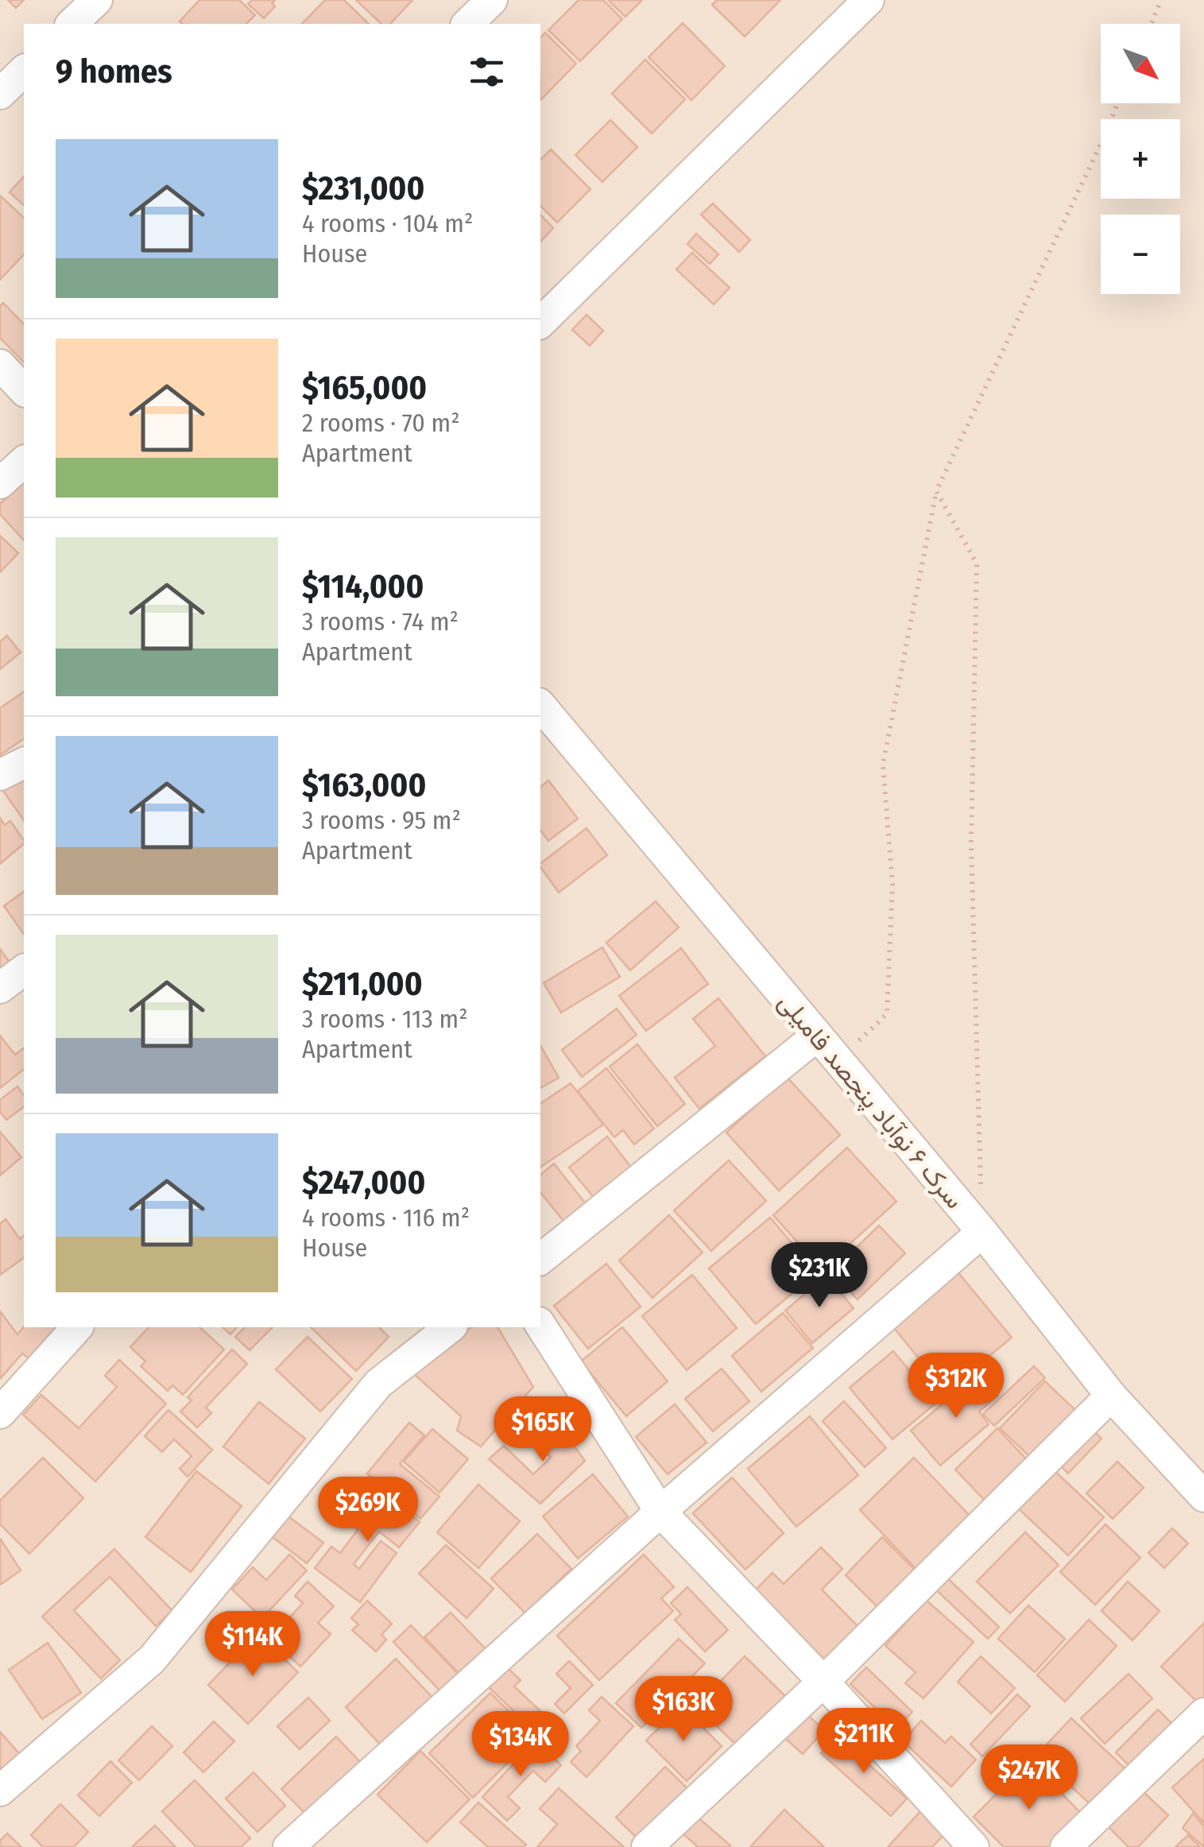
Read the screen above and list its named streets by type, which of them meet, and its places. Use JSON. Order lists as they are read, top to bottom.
{
  "streets": {
    "street": ["سرک ۶ نوآباد پنجصد فامیلی"]
  },
  "north": "bottom right",
  "page": {
    "map_buttons": ["+", "−"],
    "heading": "9 homes",
    "list": [
      {
        "name": "$231,000",
        "note": "4 rooms · 104 m² · House"
      },
      {
        "name": "$165,000",
        "note": "2 rooms · 70 m² · Apartment"
      },
      {
        "name": "$114,000",
        "note": "3 rooms · 74 m² · Apartment"
      },
      {
        "name": "$163,000",
        "note": "3 rooms · 95 m² · Apartment"
      },
      {
        "name": "$211,000",
        "note": "3 rooms · 113 m² · Apartment"
      },
      {
        "name": "$247,000",
        "note": "4 rooms · 116 m² · House"
      }
    ],
    "price": [
      "$231K",
      "$312K",
      "$165K",
      "$269K",
      "$114K",
      "$163K",
      "$211K",
      "$134K",
      "$247K"
    ]
  }
}
